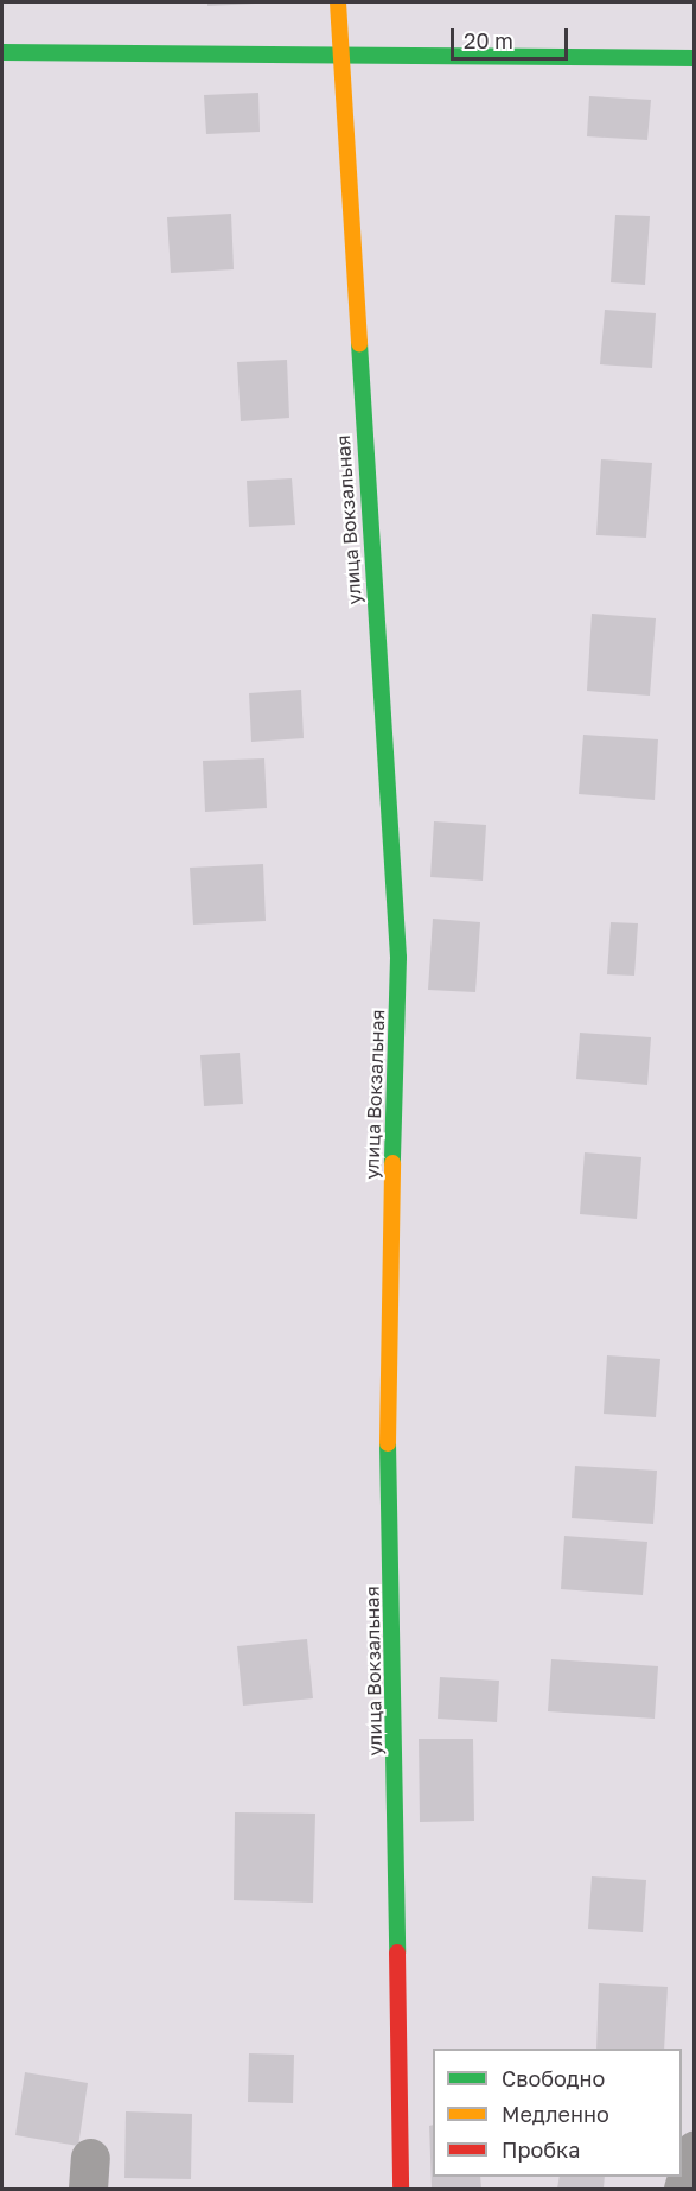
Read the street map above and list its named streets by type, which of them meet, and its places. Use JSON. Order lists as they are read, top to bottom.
{
  "streets": {
    "street": ["улица Вокзальная"]
  },
  "legend": ["Свободно", "Медленно", "Пробка"],
  "scale_bar": "20 m"
}
